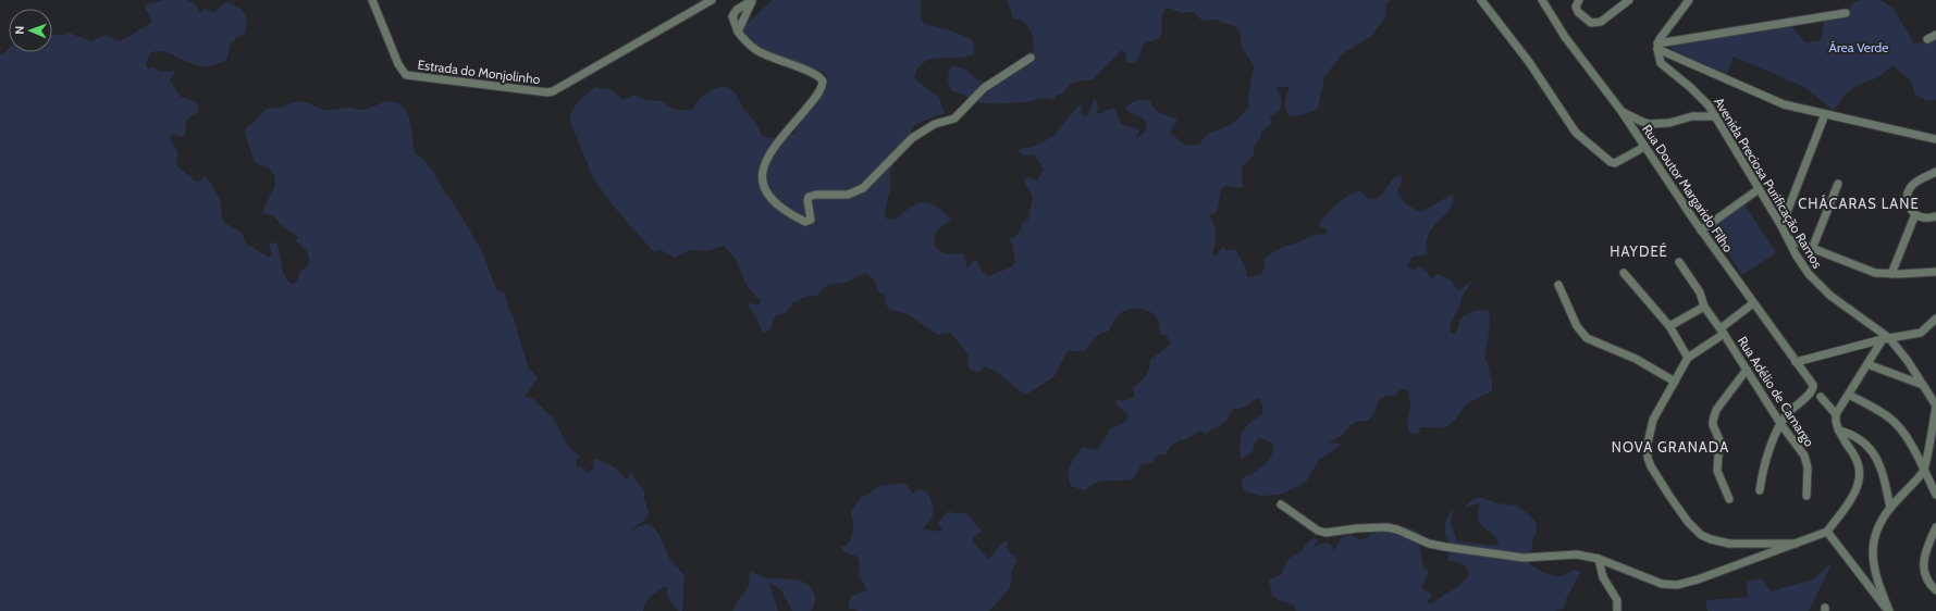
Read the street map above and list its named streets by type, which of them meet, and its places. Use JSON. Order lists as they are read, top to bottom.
{
  "streets": {
    "street": [
      "Estrada do Monjolinho",
      "Avenida Preciosa Purificação Ramos",
      "Rua Doutor Margarido Filho",
      "Rua Adélio de Camargo"
    ]
  },
  "crossings": [
    ["Rua Doutor Margarido Filho", "Rua Adélio de Camargo"]
  ],
  "districts": ["CHÁCARAS LANE", "HAYDEÉ", "NOVA GRANADA"],
  "parks": ["Área Verde"],
  "north": "left"
}
